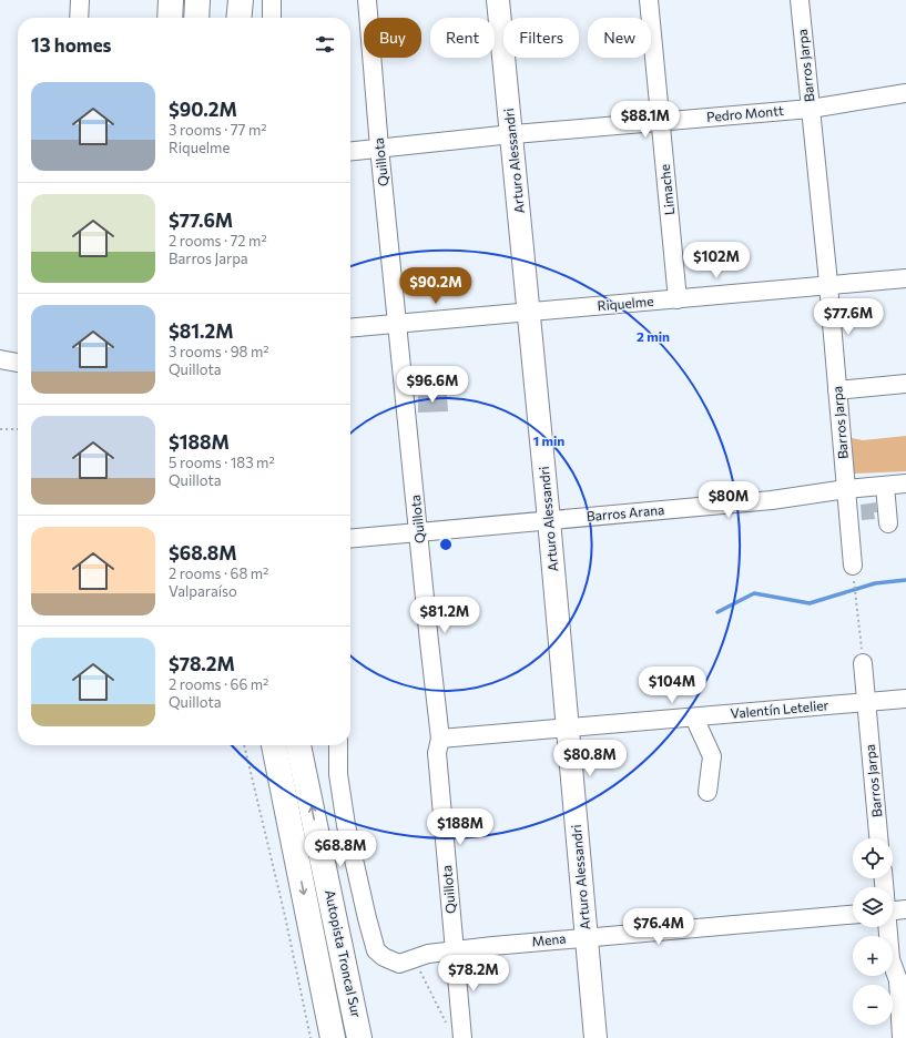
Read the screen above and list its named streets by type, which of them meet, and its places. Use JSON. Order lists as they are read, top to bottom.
{
  "streets": {
    "highway": ["Autopista Troncal Sur"],
    "main road": ["Arturo Alessandri"],
    "street": [
      "Barros Jarpa",
      "Pedro Montt",
      "Quillota",
      "Limache",
      "Riquelme",
      "Barros Arana",
      "Valentín Letelier",
      "Mena"
    ]
  },
  "crossings": [
    ["Barros Jarpa", "Pedro Montt"],
    ["Barros Jarpa", "Riquelme"],
    ["Barros Jarpa", "Barros Arana"],
    ["Barros Jarpa", "Valentín Letelier"],
    ["Pedro Montt", "Arturo Alessandri"],
    ["Pedro Montt", "Quillota"],
    ["Pedro Montt", "Limache"],
    ["Arturo Alessandri", "Riquelme"],
    ["Arturo Alessandri", "Barros Arana"],
    ["Arturo Alessandri", "Valentín Letelier"],
    ["Arturo Alessandri", "Mena"],
    ["Quillota", "Riquelme"],
    ["Quillota", "Barros Arana"],
    ["Quillota", "Valentín Letelier"],
    ["Quillota", "Mena"],
    ["Limache", "Riquelme"]
  ],
  "page": {
    "chip": [
      "Buy",
      "Rent",
      "Filters",
      "New"
    ],
    "heading": "13 homes",
    "list": [
      {
        "name": "$90.2M",
        "note": "3 rooms · 77 m² · Riquelme"
      },
      {
        "name": "$77.6M",
        "note": "2 rooms · 72 m² · Barros Jarpa"
      },
      {
        "name": "$81.2M",
        "note": "3 rooms · 98 m² · Quillota"
      },
      {
        "name": "$188M",
        "note": "5 rooms · 183 m² · Quillota"
      },
      {
        "name": "$68.8M",
        "note": "2 rooms · 68 m² · Valparaíso"
      },
      {
        "name": "$78.2M",
        "note": "2 rooms · 66 m² · Quillota"
      }
    ],
    "price": [
      "$88.1M",
      "$102M",
      "$90.2M",
      "$77.6M",
      "$96.6M",
      "$80M",
      "$81.2M",
      "$104M",
      "$80.8M",
      "$188M",
      "$68.8M",
      "$76.4M",
      "$78.2M"
    ],
    "map_buttons": ["+", "−"]
  },
  "rings": ["2 min", "1 min"]
}
